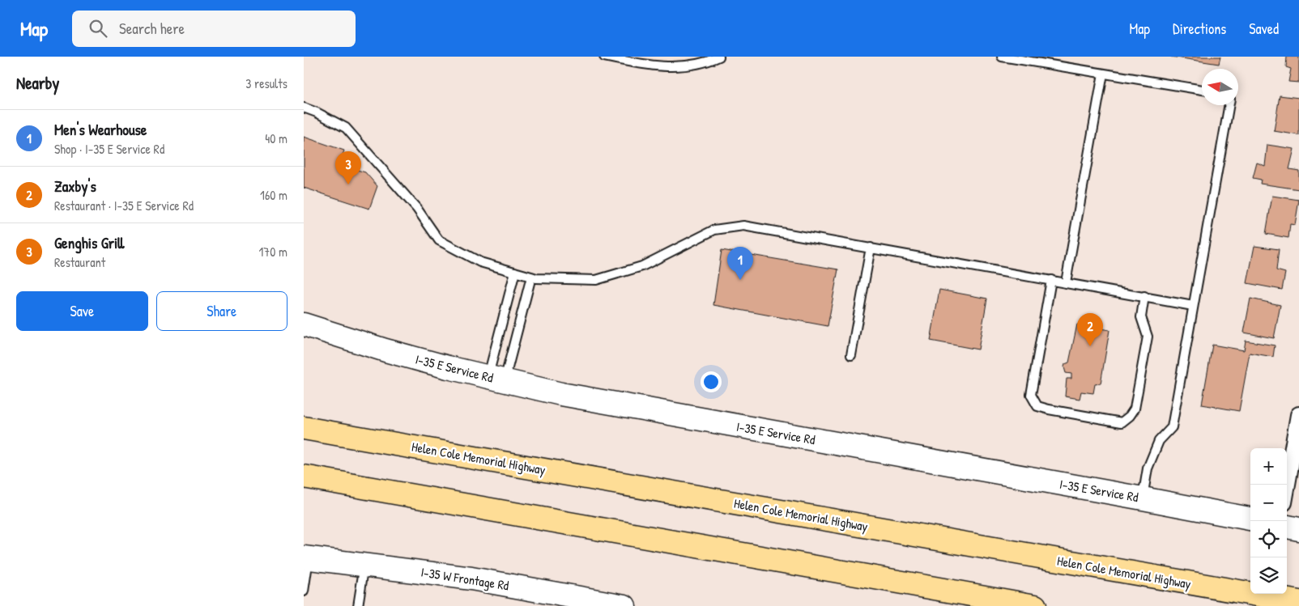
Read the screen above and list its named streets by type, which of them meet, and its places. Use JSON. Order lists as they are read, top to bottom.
{
  "streets": {
    "highway": ["Helen Cole Memorial Highway"],
    "street": ["I-35 E Service Rd", "I-35 W Frontage Rd"]
  },
  "north": "left",
  "page": {
    "header": "Map",
    "search": "Search here",
    "nav": ["Map", "Directions", "Saved"],
    "heading": ["Nearby", "3 results"],
    "list": [
      {
        "mark": "1",
        "name": "Men's Wearhouse",
        "note": "Shop · I-35 E Service Rd",
        "value": "40 m"
      },
      {
        "mark": "2",
        "name": "Zaxby's",
        "note": "Restaurant · I-35 E Service Rd",
        "value": "160 m"
      },
      {
        "mark": "3",
        "name": "Genghis Grill",
        "note": "Restaurant",
        "value": "170 m"
      }
    ],
    "pins": ["3", "1", "2"],
    "buttons": ["Save", "Share"],
    "map_buttons": ["+", "−"]
  }
}
